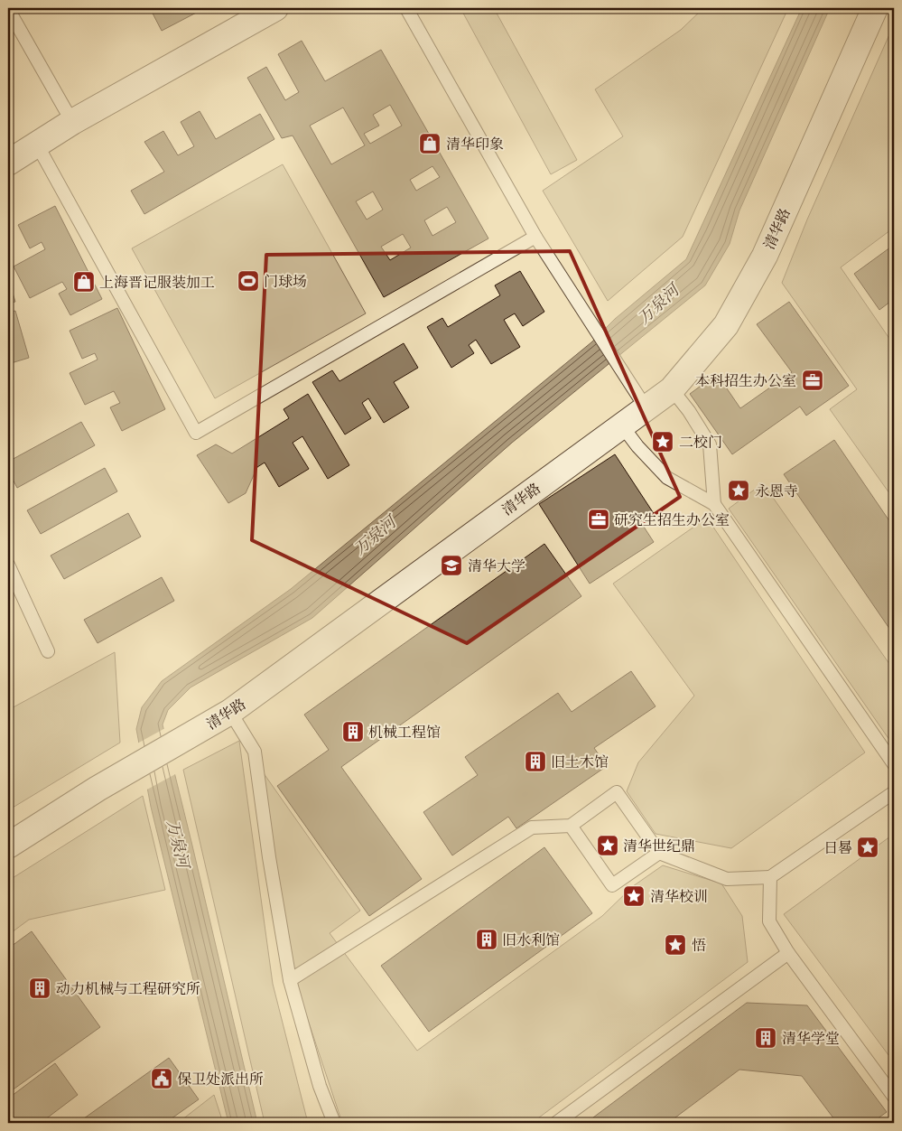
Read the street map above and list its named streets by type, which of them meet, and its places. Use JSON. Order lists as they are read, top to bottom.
{
  "streets": {
    "street": ["清华路"]
  },
  "water": ["万泉河"],
  "places": {
    "shop": ["清华印象", "上海晋记服装加工"],
    "sports": ["门球场"],
    "office": ["本科招生办公室", "研究生招生办公室"],
    "place": [
      "二校门",
      "永恩寺",
      "清华世纪鼎",
      "日晷",
      "清华校训",
      "悟"
    ],
    "school or university": ["清华大学"],
    "building": [
      "机械工程馆",
      "旧土木馆",
      "旧水利馆",
      "动力机械与工程研究所",
      "清华学堂"
    ],
    "public building": ["保卫处派出所"]
  }
}
